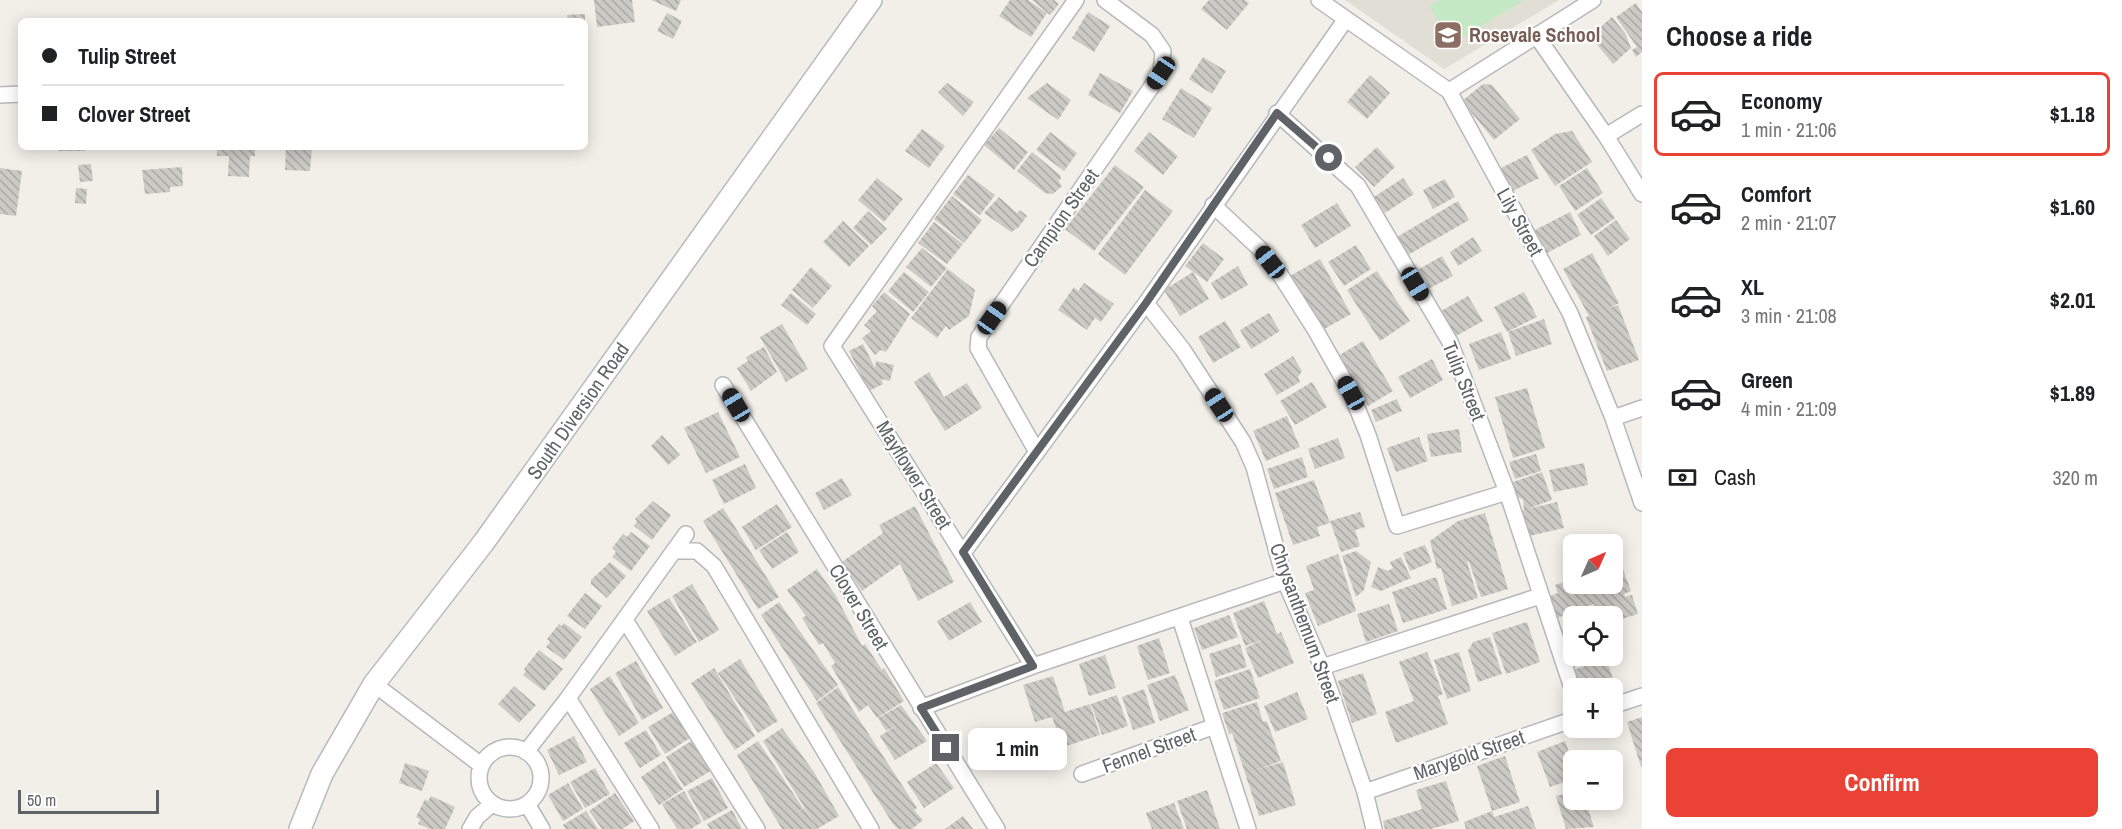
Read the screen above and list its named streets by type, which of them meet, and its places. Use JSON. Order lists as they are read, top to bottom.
{
  "streets": {
    "main road": ["South Diversion Road"],
    "street": [
      "Campion Street",
      "Lily Street",
      "Tulip Street",
      "Mayflower Street",
      "Clover Street",
      "Chrysanthemum Street",
      "Fennel Street",
      "Marygold Street"
    ]
  },
  "crossings": [
    ["Chrysanthemum Street", "Marygold Street"]
  ],
  "places": {
    "school or university": ["Rosevale School"]
  },
  "scale_bar": "50 m",
  "north": "top right",
  "page": {
    "heading": "Choose a ride",
    "banner": ["Tulip Street", "Clover Street"],
    "list": [
      {
        "name": "Economy",
        "note": "1 min · 21:06",
        "value": "$1.18"
      },
      {
        "name": "Comfort",
        "note": "2 min · 21:07",
        "value": "$1.60"
      },
      {
        "name": "XL",
        "note": "3 min · 21:08",
        "value": "$2.01"
      },
      {
        "name": "Green",
        "note": "4 min · 21:09",
        "value": "$1.89"
      }
    ],
    "pay": ["Cash", "320 m"],
    "map_buttons": ["+", "−"],
    "bubble": "1 min",
    "buttons": "Confirm",
    "scale": "50 m"
  }
}
